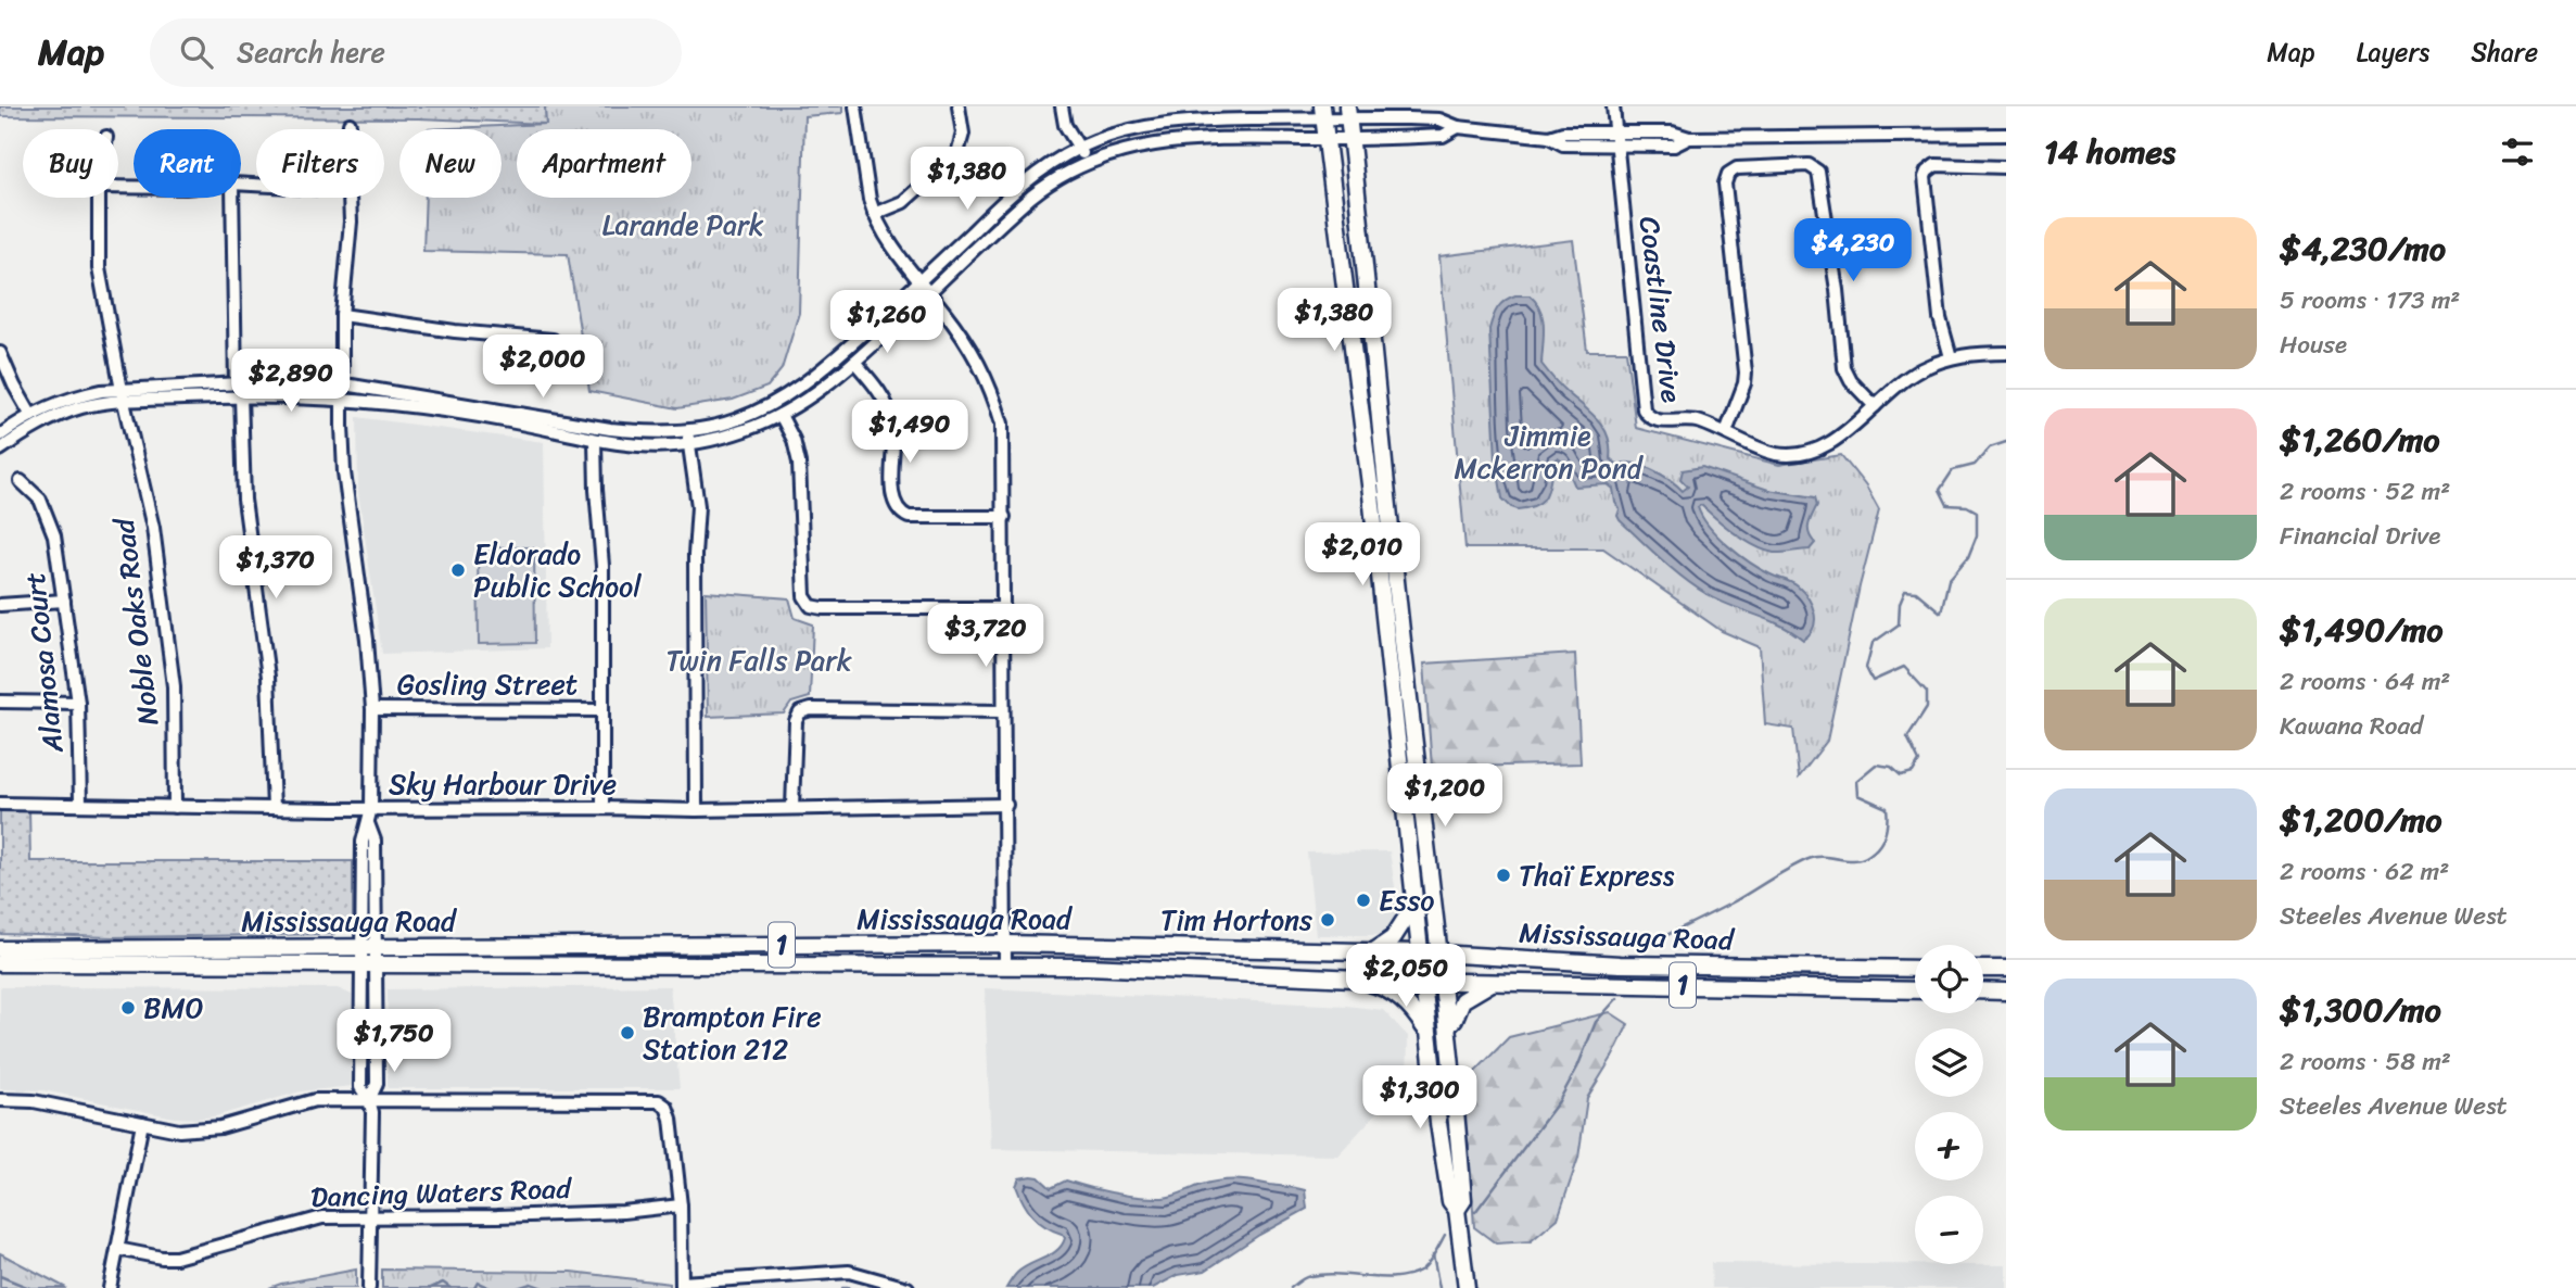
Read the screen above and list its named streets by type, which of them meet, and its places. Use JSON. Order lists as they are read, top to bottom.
{
  "streets": {
    "main road": ["Mississauga Road", "1"],
    "street": [
      "Coastline Drive",
      "Noble Oaks Road",
      "Alamosa Court",
      "Gosling Street",
      "Sky Harbour Drive",
      "Dancing Waters Road"
    ]
  },
  "crossings": [
    ["Noble Oaks Road", "Sky Harbour Drive"],
    ["Alamosa Court", "Sky Harbour Drive"]
  ],
  "parks": ["Larande Park", "Jimmie Mckerron Pond", "Twin Falls Park"],
  "places": [
    "Eldorado Public School",
    "Thaï Express",
    "Esso",
    "Tim Hortons",
    "BMO",
    "Brampton Fire Station 212"
  ],
  "page": {
    "header": "Map",
    "search": "Search here",
    "nav": ["Map", "Layers", "Share"],
    "heading": "14 homes",
    "chip": [
      "Buy",
      "Rent",
      "Filters",
      "New",
      "Apartment"
    ],
    "price": [
      "$1,380",
      "$4,230",
      "$1,380",
      "$1,260",
      "$2,000",
      "$2,890",
      "$1,490",
      "$2,010",
      "$1,370",
      "$3,720",
      "$1,200",
      "$2,050",
      "$1,750",
      "$1,300"
    ],
    "list": [
      {
        "name": "$4,230/mo",
        "note": "5 rooms · 173 m² · House"
      },
      {
        "name": "$1,260/mo",
        "note": "2 rooms · 52 m² · Financial Drive"
      },
      {
        "name": "$1,490/mo",
        "note": "2 rooms · 64 m² · Kawana Road"
      },
      {
        "name": "$1,200/mo",
        "note": "2 rooms · 62 m² · Steeles Avenue West"
      },
      {
        "name": "$1,300/mo",
        "note": "2 rooms · 58 m² · Steeles Avenue West"
      }
    ],
    "map_buttons": ["+", "−"]
  }
}
